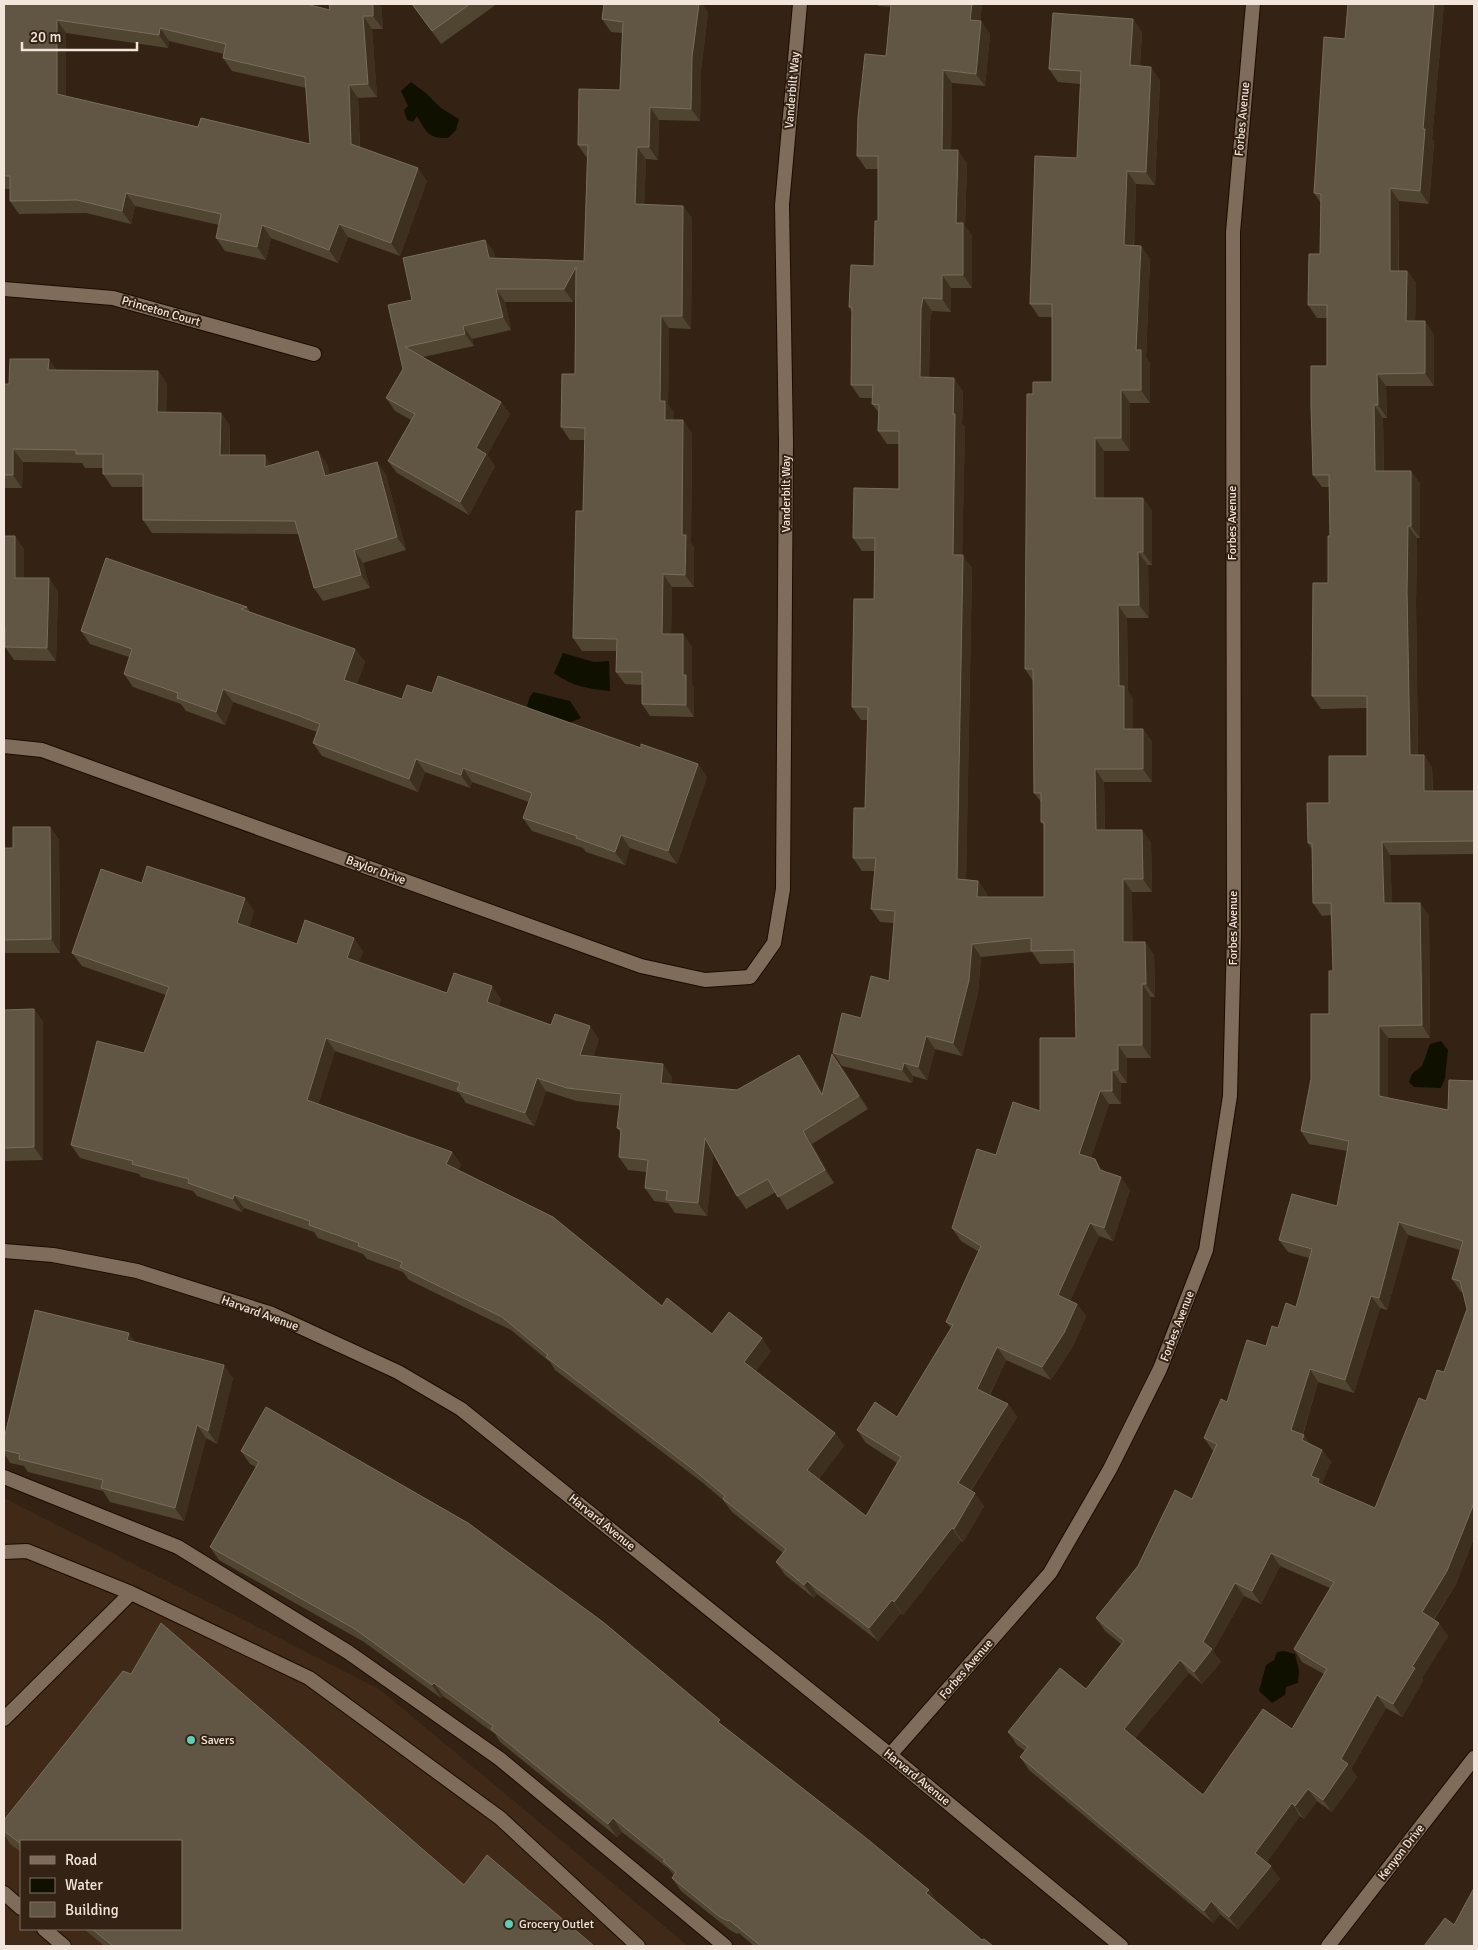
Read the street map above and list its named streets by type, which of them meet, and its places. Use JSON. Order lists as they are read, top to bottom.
{
  "streets": {
    "street": [
      "Vanderbilt Way",
      "Forbes Avenue",
      "Princeton Court",
      "Baylor Drive",
      "Harvard Avenue",
      "Kenyon Drive"
    ]
  },
  "crossings": [
    ["Vanderbilt Way", "Baylor Drive"],
    ["Forbes Avenue", "Harvard Avenue"]
  ],
  "places": ["Savers", "Grocery Outlet"],
  "legend": ["Road", "Water", "Building"],
  "scale_bar": "20 m"
}
